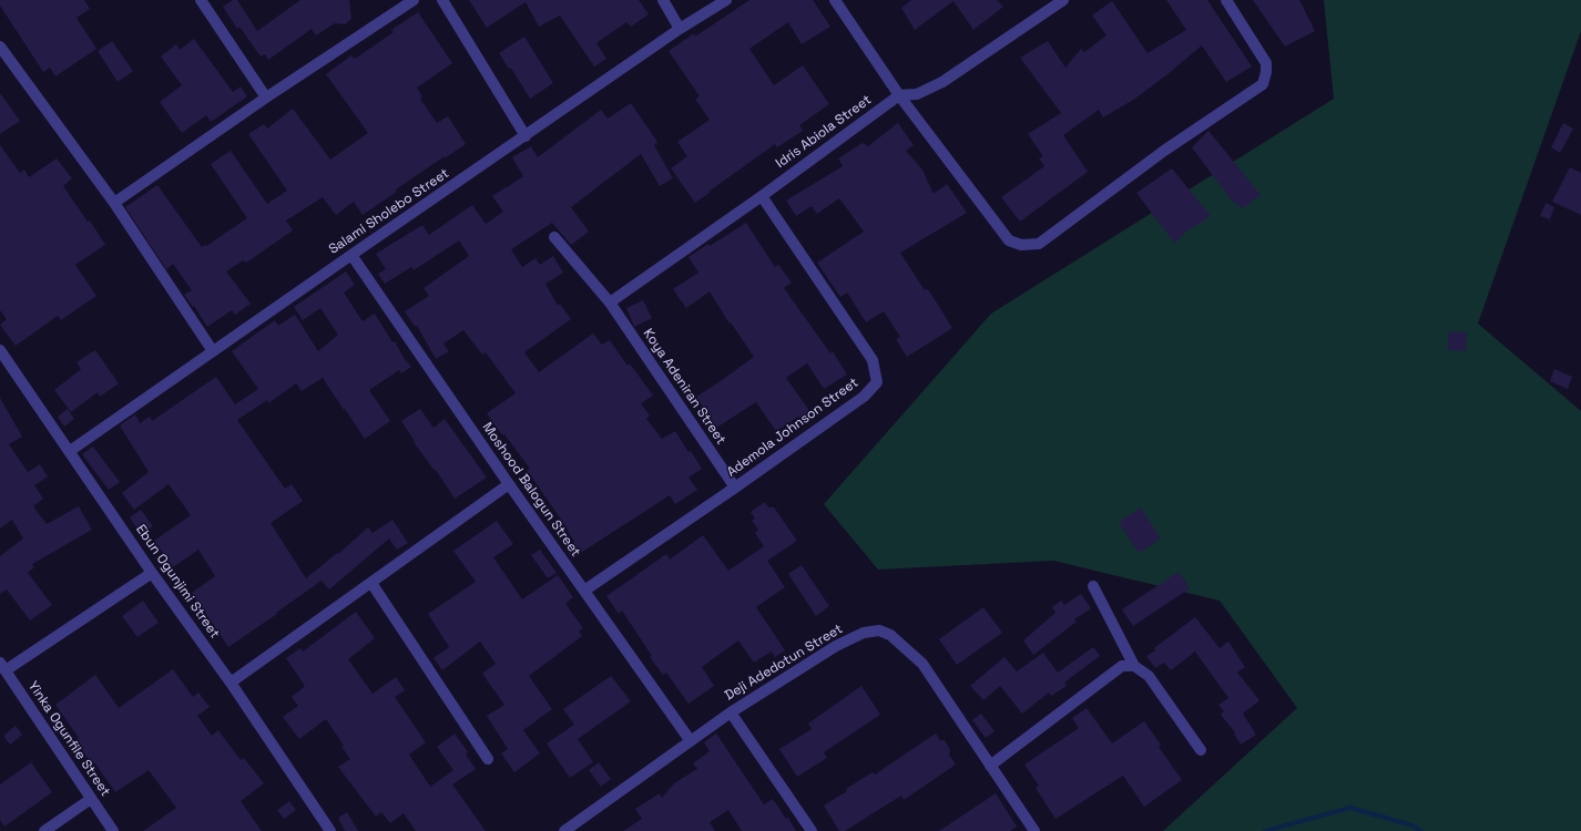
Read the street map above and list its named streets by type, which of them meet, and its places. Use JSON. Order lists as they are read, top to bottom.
{
  "streets": {
    "street": [
      "Idris Abiola Street",
      "Salami Sholebo Street",
      "Koya Adeniran Street",
      "Ademola Johnson Street",
      "Moshood Balogun Street",
      "Ebun Ogunjimi Street",
      "Deji Adedotun Street",
      "Yinka Ogunfile Street"
    ]
  },
  "crossings": [
    ["Idris Abiola Street", "Koya Adeniran Street"],
    ["Idris Abiola Street", "Ademola Johnson Street"],
    ["Salami Sholebo Street", "Moshood Balogun Street"],
    ["Salami Sholebo Street", "Ebun Ogunjimi Street"],
    ["Koya Adeniran Street", "Ademola Johnson Street"],
    ["Ademola Johnson Street", "Moshood Balogun Street"],
    ["Moshood Balogun Street", "Deji Adedotun Street"]
  ]
}
